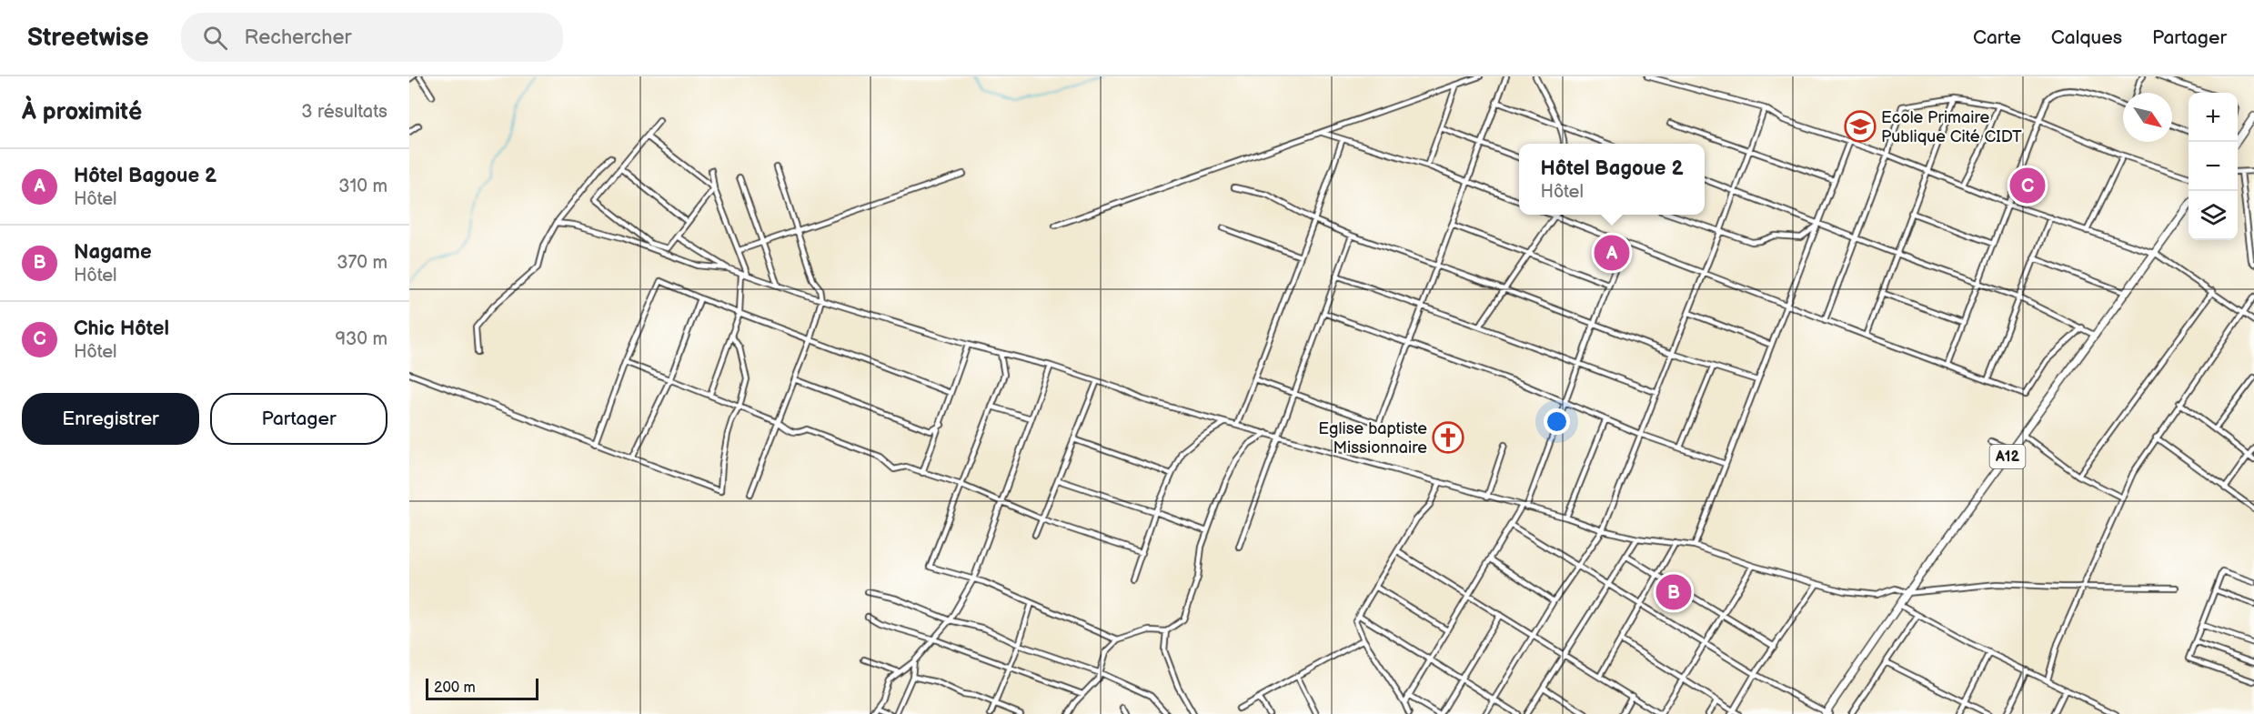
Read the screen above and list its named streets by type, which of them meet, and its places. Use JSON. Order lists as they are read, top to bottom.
{
  "streets": {
    "main road": ["A12"]
  },
  "places": {
    "school or university": ["Ecole Primaire Publique Cité CIDT"],
    "church": ["Eglise baptiste Missionnaire"]
  },
  "scale_bar": "200 m",
  "north": "bottom right",
  "page": {
    "header": "Streetwise",
    "search": "Rechercher",
    "nav": ["Carte", "Calques", "Partager"],
    "heading": ["À proximité", "3 résultats"],
    "map_buttons": ["+", "−"],
    "popup": ["Hôtel Bagoue 2", "Hôtel"],
    "list": [
      {
        "mark": "A",
        "name": "Hôtel Bagoue 2",
        "note": "Hôtel",
        "value": "310 m"
      },
      {
        "mark": "B",
        "name": "Nagame",
        "note": "Hôtel",
        "value": "370 m"
      },
      {
        "mark": "C",
        "name": "Chic Hôtel",
        "note": "Hôtel",
        "value": "930 m"
      }
    ],
    "pins": ["C", "A", "B"],
    "buttons": ["Enregistrer", "Partager"],
    "scale": "200 m"
  }
}
